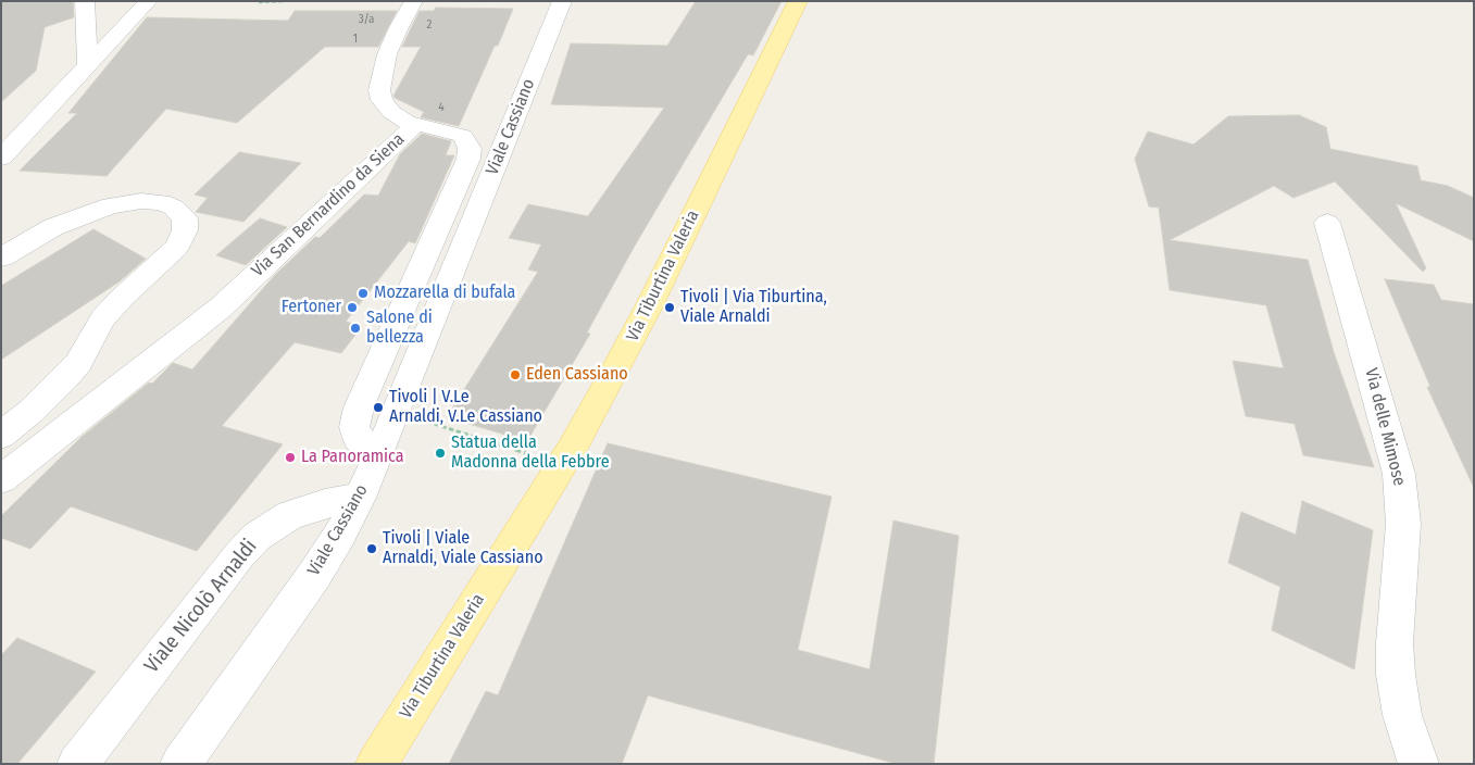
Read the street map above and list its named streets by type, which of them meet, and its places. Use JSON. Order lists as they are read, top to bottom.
{
  "streets": {
    "main road": ["Via Tiburtina Valeria"],
    "street": [
      "Viale Cassiano",
      "Via San Bernardino da Siena",
      "Via delle Mimose",
      "Viale Nicolò Arnaldi"
    ]
  },
  "crossings": [
    ["Viale Cassiano", "Via San Bernardino da Siena"],
    ["Viale Cassiano", "Viale Nicolò Arnaldi"]
  ],
  "places": [
    "Mozzarella di bufala",
    "Fertoner",
    "Tivoli | Via Tiburtina, Viale Arnaldi",
    "Salone di bellezza",
    "Eden Cassiano",
    "Tivoli | V.Le Arnaldi, V.Le Cassiano",
    "Statua della Madonna della Febbre",
    "La Panoramica",
    "Tivoli | Viale Arnaldi, Viale Cassiano"
  ],
  "house_numbers": [
    "3/a",
    "2",
    "1",
    "4"
  ]
}
